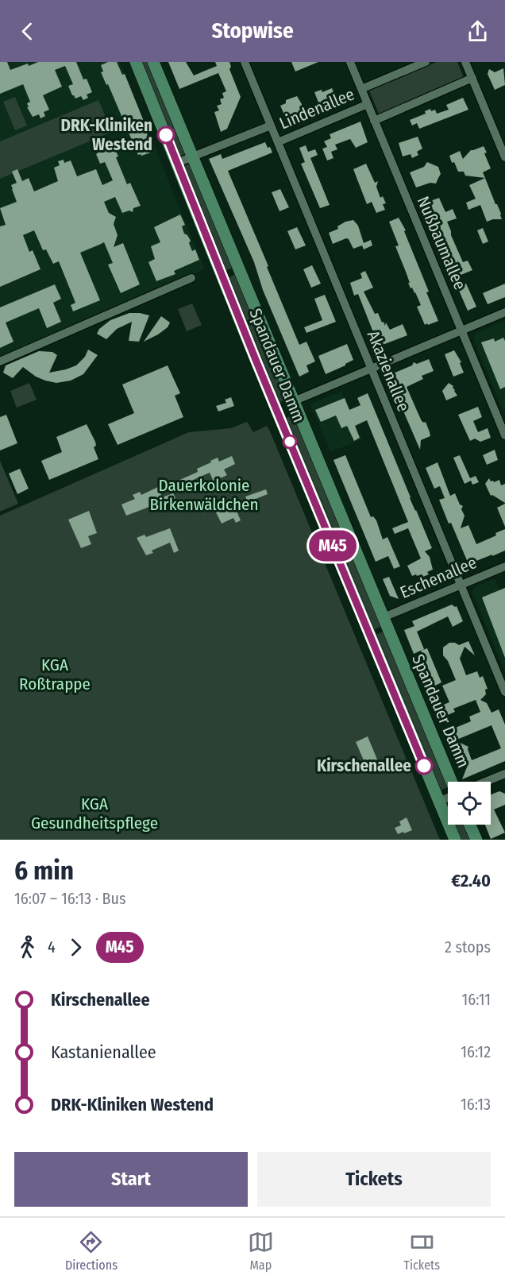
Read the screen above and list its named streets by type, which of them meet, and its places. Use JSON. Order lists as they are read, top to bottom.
{
  "streets": {
    "main road": ["Spandauer Damm"],
    "street": [
      "Lindenallee",
      "Nußbaumallee",
      "Akazienallee",
      "Eschenallee"
    ]
  },
  "crossings": [
    ["Lindenallee", "Nußbaumallee"],
    ["Lindenallee", "Spandauer Damm"],
    ["Lindenallee", "Akazienallee"],
    ["Spandauer Damm", "Eschenallee"],
    ["Akazienallee", "Eschenallee"]
  ],
  "parks": ["Dauerkolonie Birkenwäldchen", "KGA Roßtrappe", "KGA Gesundheitspflege"],
  "places": ["DRK-Kliniken Westend", "Kirschenallee"],
  "lines": ["bus line M45"],
  "page": {
    "header": "Stopwise",
    "on_map": "M45",
    "heading": ["6 min", "16:07 – 16:13 · Bus", "€2.40"],
    "legs": ["4", "M45", "2 stops"],
    "list": [
      {
        "name": "Kirschenallee",
        "value": "16:11"
      },
      {
        "name": "Kastanienallee",
        "value": "16:12"
      },
      {
        "name": "DRK-Kliniken Westend",
        "value": "16:13"
      }
    ],
    "buttons": ["Start", "Tickets"],
    "tabs": ["Directions", "Map", "Tickets"]
  }
}
